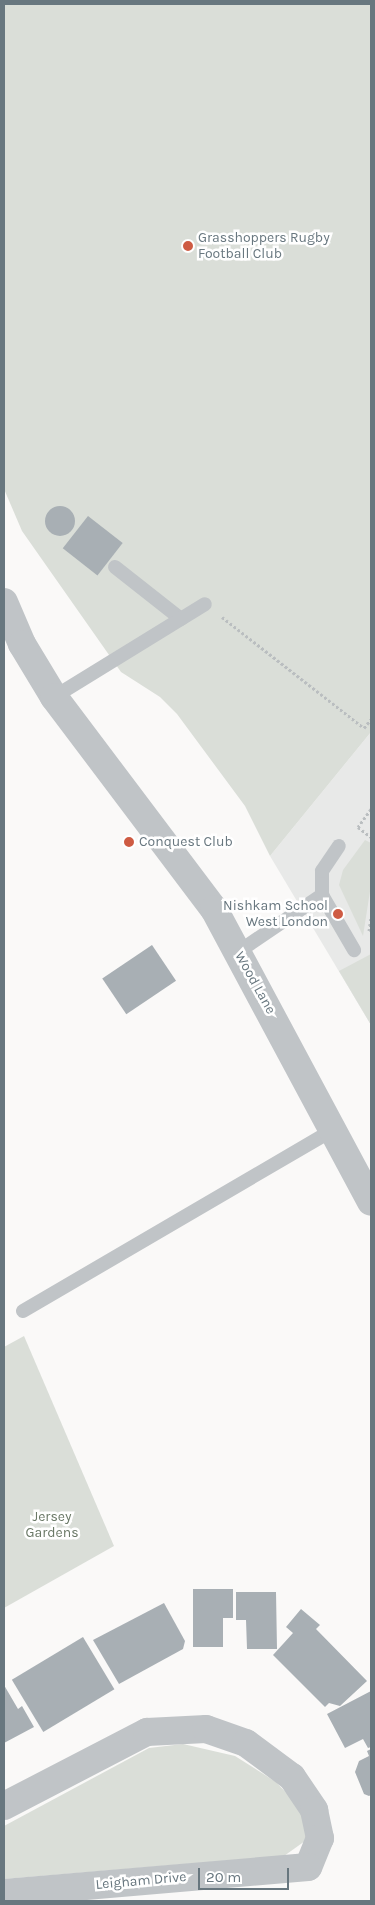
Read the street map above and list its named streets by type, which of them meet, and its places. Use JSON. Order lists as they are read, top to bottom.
{
  "streets": {
    "street": ["Wood Lane", "Leigham Drive"]
  },
  "parks": ["Jersey Gardens"],
  "places": ["Grasshoppers Rugby Football Club", "Conquest Club", "Nishkam School West London"],
  "scale_bar": "20 m"
}
